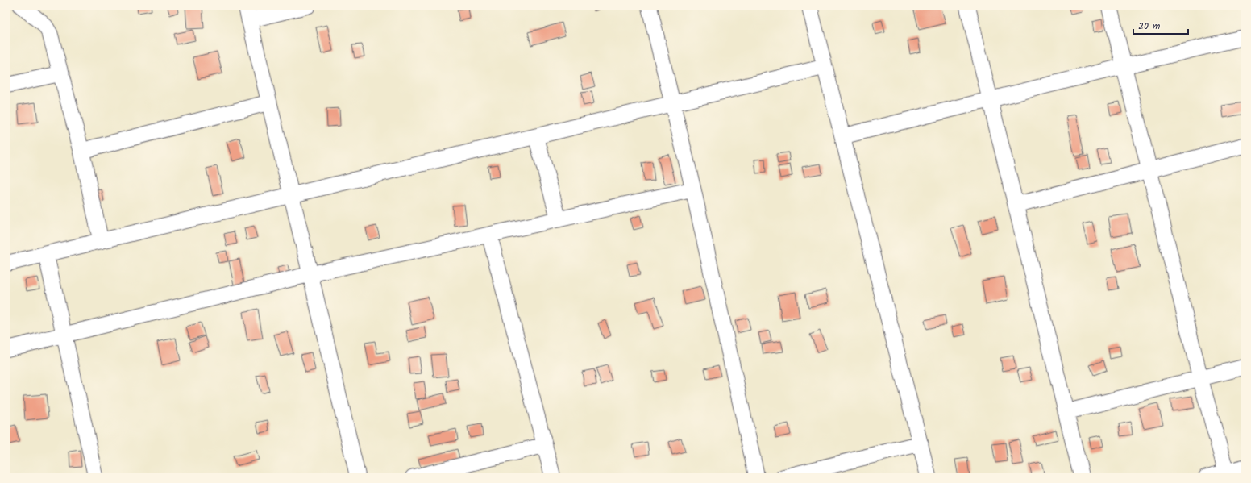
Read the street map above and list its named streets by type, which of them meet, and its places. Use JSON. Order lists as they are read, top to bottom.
{
  "scale_bar": "20 m"
}
